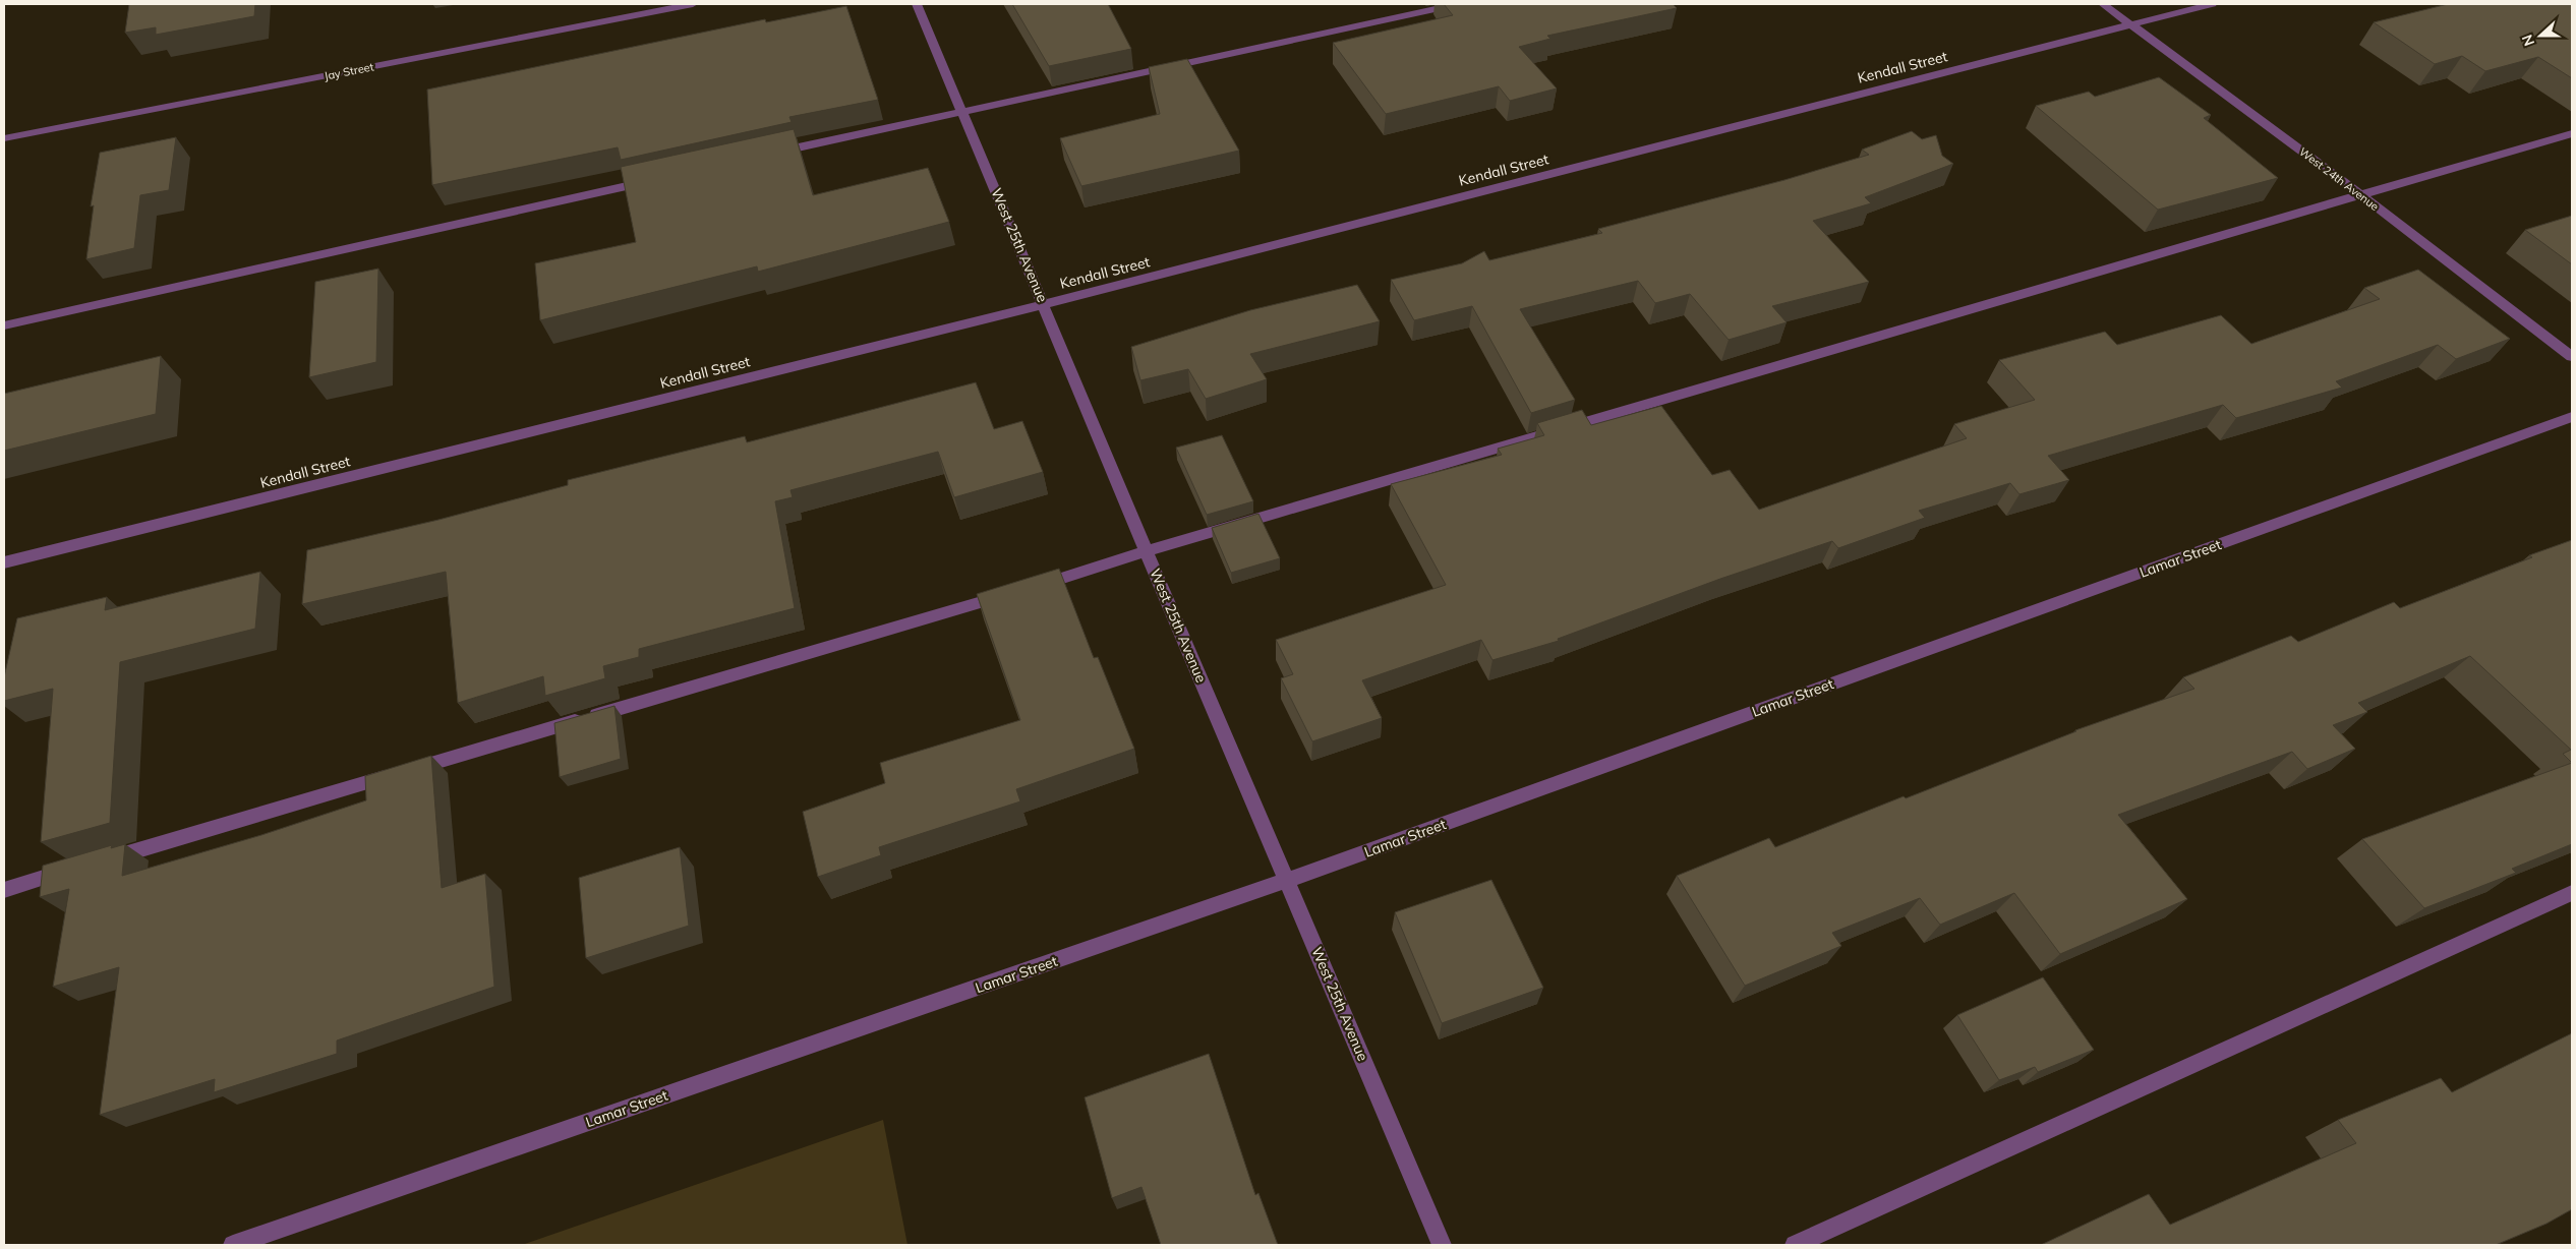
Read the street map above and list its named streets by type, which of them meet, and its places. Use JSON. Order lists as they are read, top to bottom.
{
  "streets": {
    "street": [
      "Kendall Street",
      "Jay Street",
      "West 24th Avenue",
      "West 25th Avenue",
      "Lamar Street"
    ]
  },
  "crossings": [
    ["Kendall Street", "West 24th Avenue"],
    ["Kendall Street", "West 25th Avenue"],
    ["West 25th Avenue", "Lamar Street"]
  ],
  "north": "left"
}
